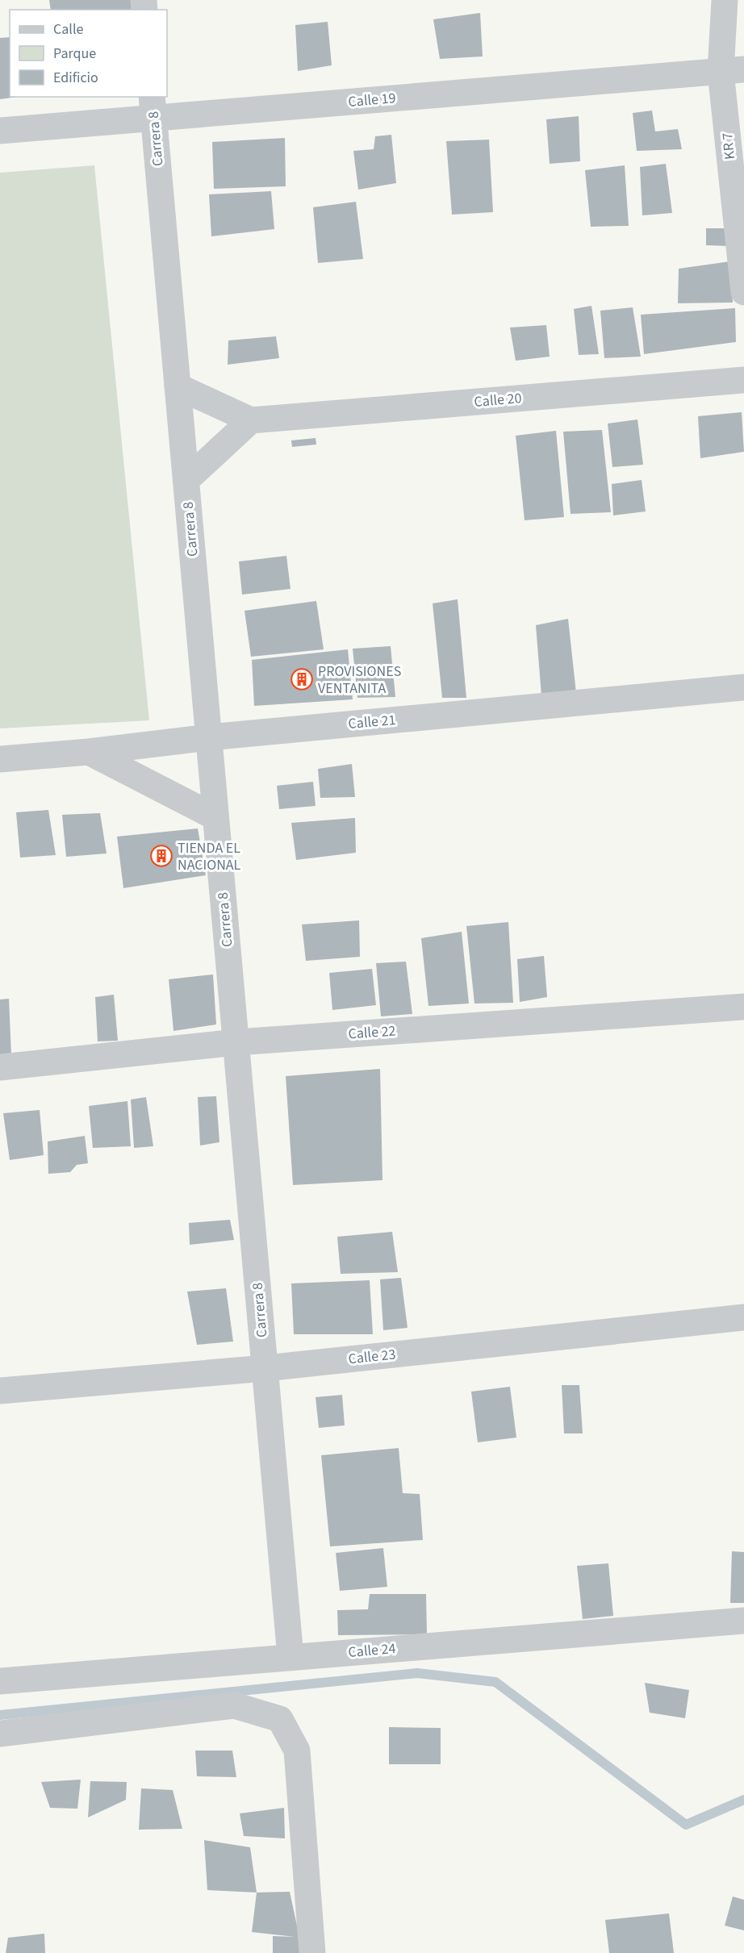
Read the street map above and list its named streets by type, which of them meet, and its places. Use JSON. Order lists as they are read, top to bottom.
{
  "streets": {
    "street": [
      "Calle 19",
      "Carrera 8",
      "KR 7",
      "Calle 20",
      "Calle 21",
      "Calle 22",
      "Calle 23",
      "Calle 24"
    ]
  },
  "crossings": [
    ["Calle 19", "Carrera 8"],
    ["Calle 19", "KR 7"],
    ["Carrera 8", "Calle 20"],
    ["Carrera 8", "Calle 21"],
    ["Carrera 8", "Calle 22"],
    ["Carrera 8", "Calle 23"],
    ["Carrera 8", "Calle 24"]
  ],
  "places": {
    "building": ["PROVISIONES VENTANITA", "TIENDA EL NACIONAL"]
  },
  "legend": ["Calle", "Parque", "Edificio"]
}
